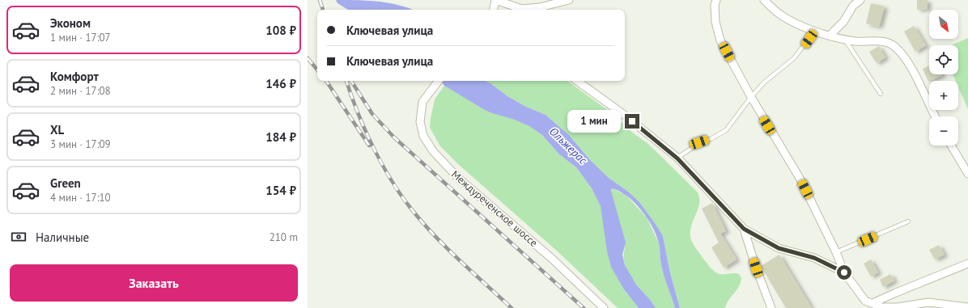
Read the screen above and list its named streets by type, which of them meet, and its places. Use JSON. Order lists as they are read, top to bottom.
{
  "streets": {
    "street": ["Междуреченское шоссе"]
  },
  "water": ["Ольжерас"],
  "north": "bottom right",
  "page": {
    "list": [
      {
        "name": "Эконом",
        "note": "1 мин · 17:07",
        "value": "108 ₽"
      },
      {
        "name": "Комфорт",
        "note": "2 мин · 17:08",
        "value": "146 ₽"
      },
      {
        "name": "XL",
        "note": "3 мин · 17:09",
        "value": "184 ₽"
      },
      {
        "name": "Green",
        "note": "4 мин · 17:10",
        "value": "154 ₽"
      }
    ],
    "map_buttons": ["+", "−"],
    "banner": ["Ключевая улица", "Ключевая улица"],
    "bubble": "1 мин",
    "pay": ["Наличные", "210 m"],
    "buttons": "Заказать"
  }
}
